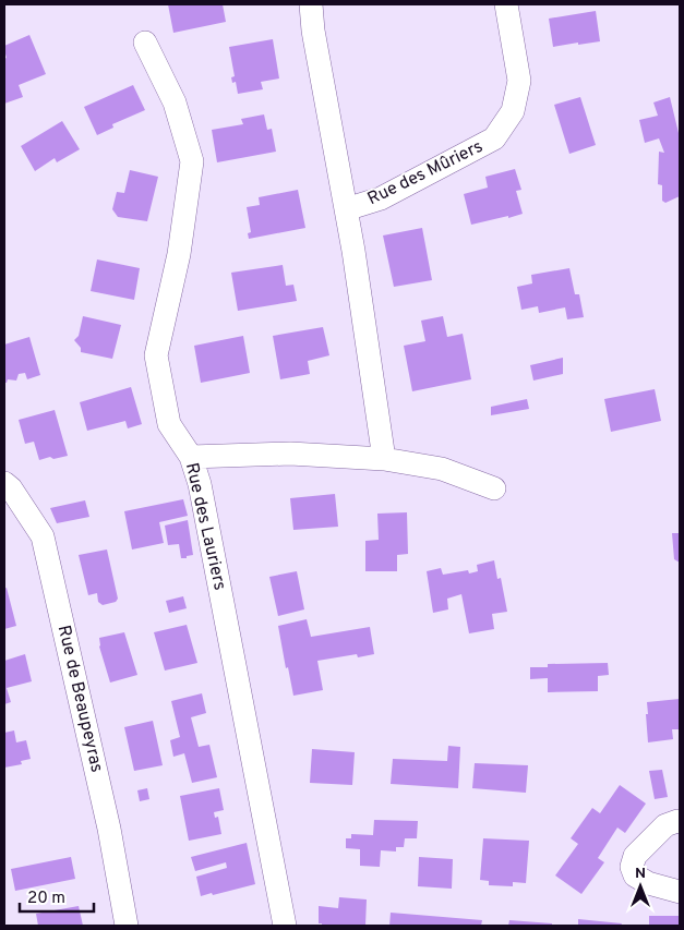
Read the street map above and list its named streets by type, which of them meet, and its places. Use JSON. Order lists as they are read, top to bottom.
{
  "streets": {
    "street": ["Rue des Mûriers", "Rue des Lauriers", "Rue de Beaupeyras"]
  },
  "scale_bar": "20 m",
  "north": "top"
}
